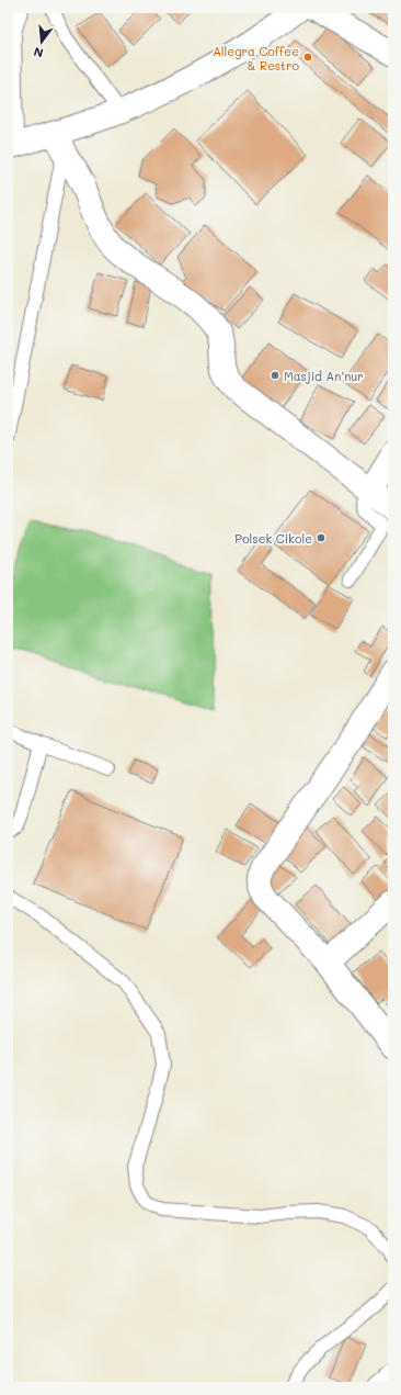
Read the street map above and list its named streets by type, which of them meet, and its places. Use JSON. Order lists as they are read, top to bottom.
{
  "places": ["Allegra Coffee & Restro", "Masjid An’nur", "Polsek Cikole"],
  "north": "bottom"
}
